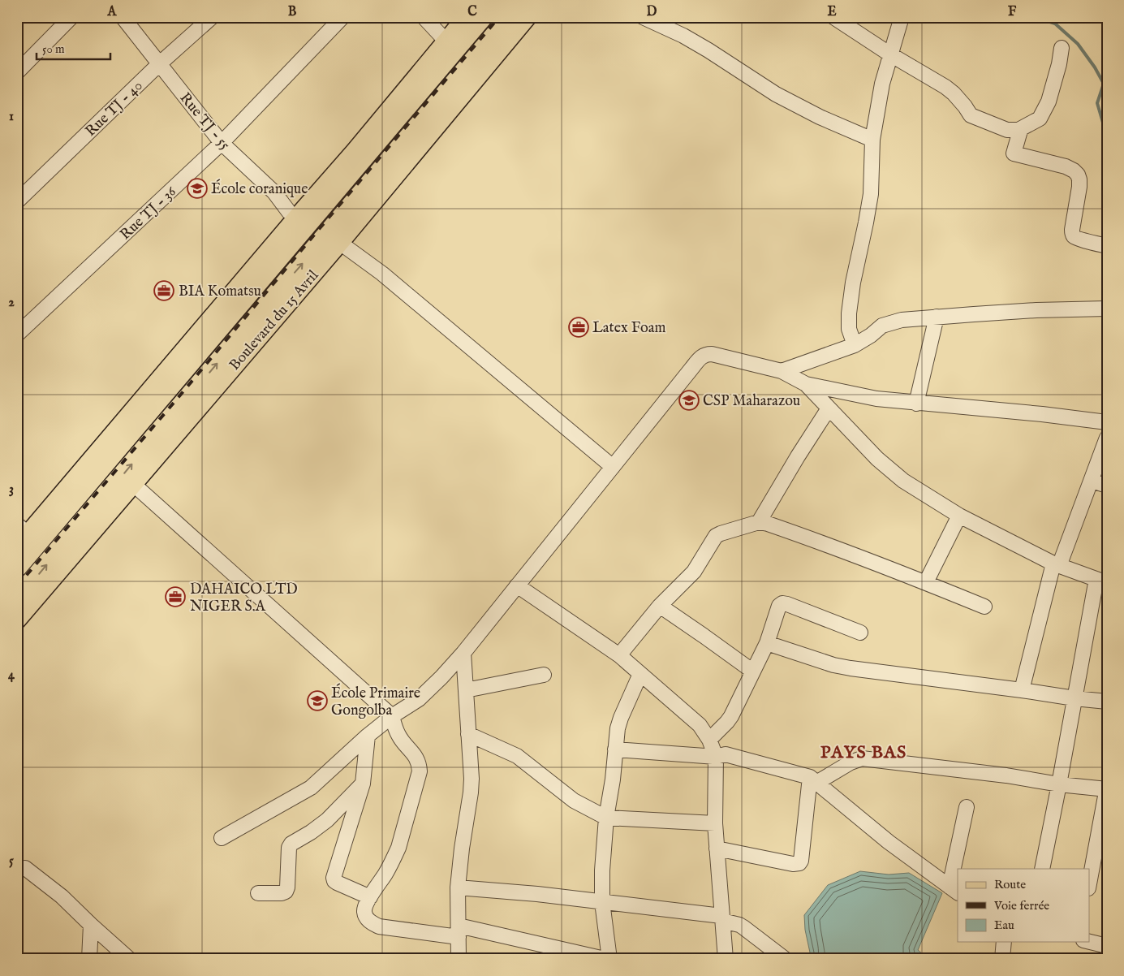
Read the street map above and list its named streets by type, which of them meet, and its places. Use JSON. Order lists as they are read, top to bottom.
{
  "streets": {
    "highway": ["Boulevard du 15 Avril"],
    "street": ["Rue TJ - 40", "Rue TJ - 55", "Rue TJ - 36"]
  },
  "crossings": [
    ["Rue TJ - 40", "Rue TJ - 55"],
    ["Rue TJ - 55", "Rue TJ - 36"]
  ],
  "districts": ["PAYS BAS"],
  "places": {
    "school or university": ["École coranique", "CSP Maharazou", "École Primaire Gongolba"],
    "office": ["BIA Komatsu", "Latex Foam", "DAHAICO LTD NIGER S.A"]
  },
  "legend": ["Route", "Voie ferrée", "Eau"],
  "scale_bar": "50 m",
  "grid": {
    "columns": [
      "A",
      "B",
      "C",
      "D",
      "E",
      "F"
    ],
    "rows": [
      "1",
      "2",
      "3",
      "4",
      "5"
    ]
  }
}
